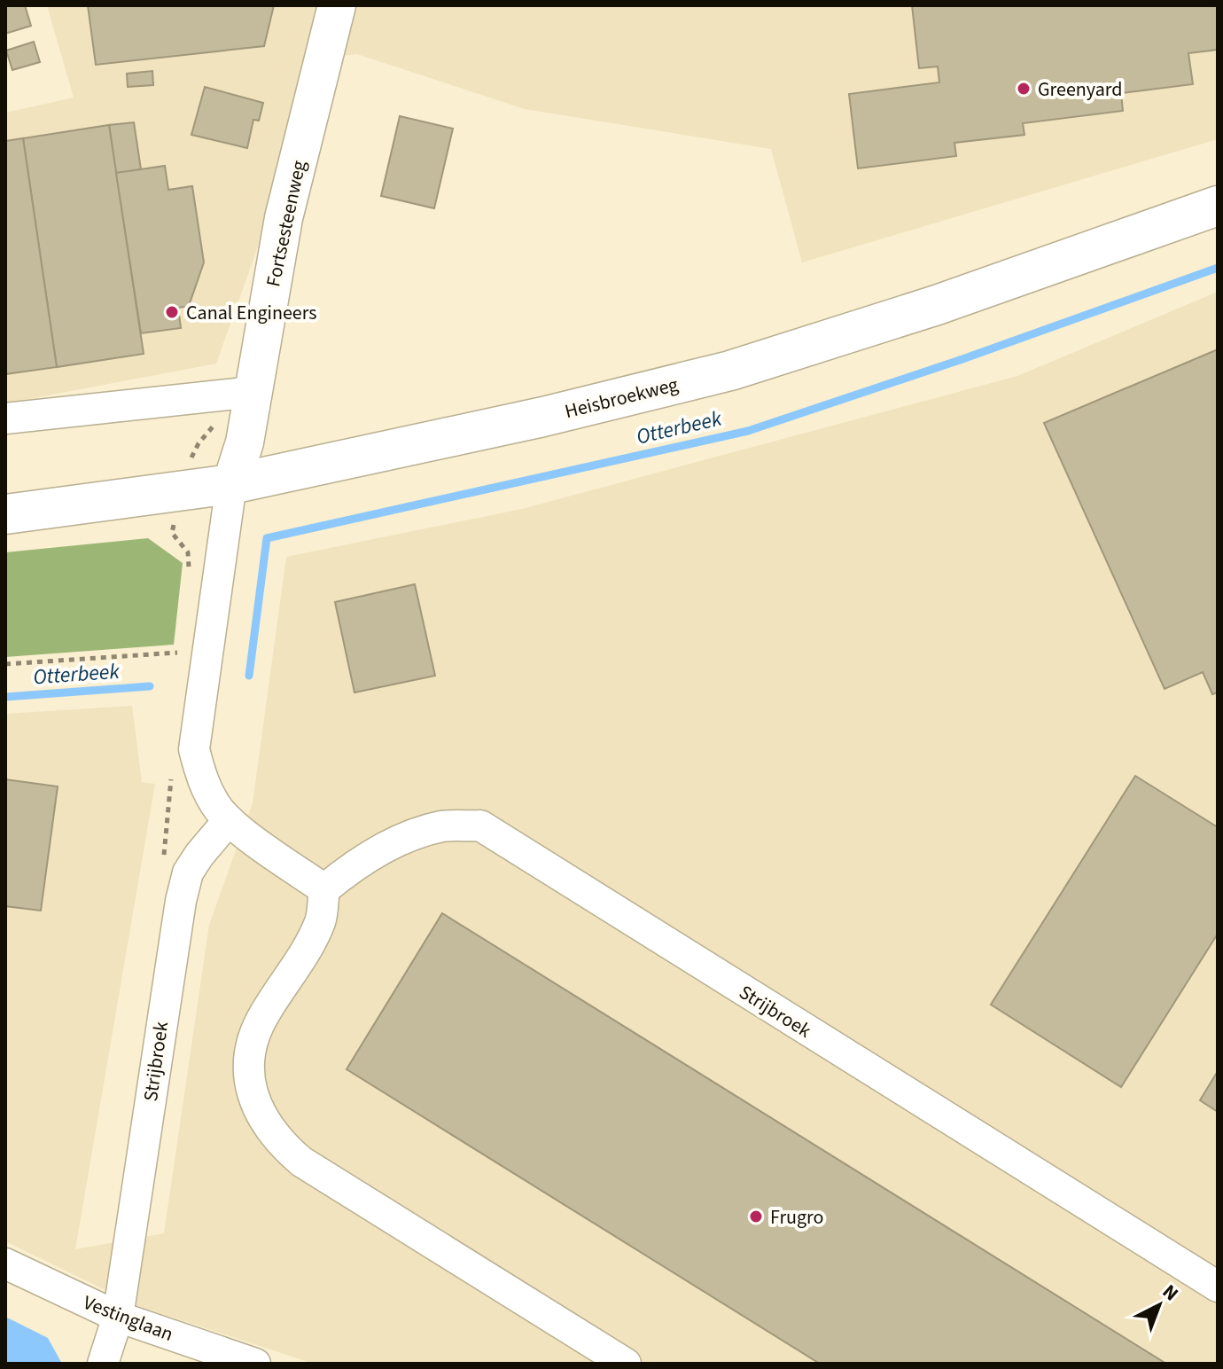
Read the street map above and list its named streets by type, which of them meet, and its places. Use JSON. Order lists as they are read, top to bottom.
{
  "streets": {
    "main road": ["Heisbroekweg"],
    "street": ["Fortsesteenweg", "Strijbroek", "Vestinglaan"]
  },
  "crossings": [
    ["Fortsesteenweg", "Heisbroekweg"],
    ["Strijbroek", "Vestinglaan"]
  ],
  "water": ["Otterbeek"],
  "places": ["Greenyard", "Canal Engineers", "Frugro"],
  "north": "top right"
}
